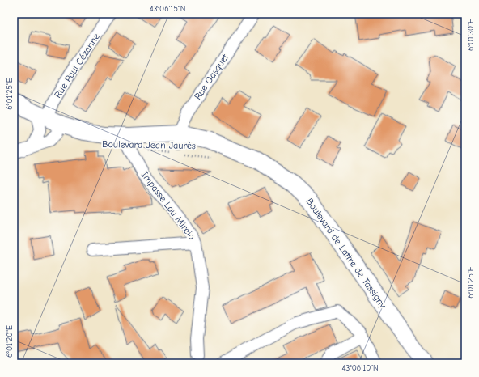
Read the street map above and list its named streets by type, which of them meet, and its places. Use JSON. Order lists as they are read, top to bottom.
{
  "streets": {
    "street": [
      "Rue Paul Cézanne",
      "Rue Gasquet",
      "Boulevard Jean Jaurès",
      "Impasse Lou Mireio",
      "Boulevard de Lattre de Tassigny"
    ]
  },
  "crossings": [
    ["Rue Paul Cézanne", "Boulevard Jean Jaurès"],
    ["Rue Gasquet", "Boulevard Jean Jaurès"],
    ["Boulevard Jean Jaurès", "Impasse Lou Mireio"],
    ["Boulevard Jean Jaurès", "Boulevard de Lattre de Tassigny"]
  ],
  "coordinates": [
    "43°06'15\"N",
    "6°01'30\"E",
    "6°01'25\"E",
    "6°01'20\"E",
    "43°06'10\"N"
  ]
}
